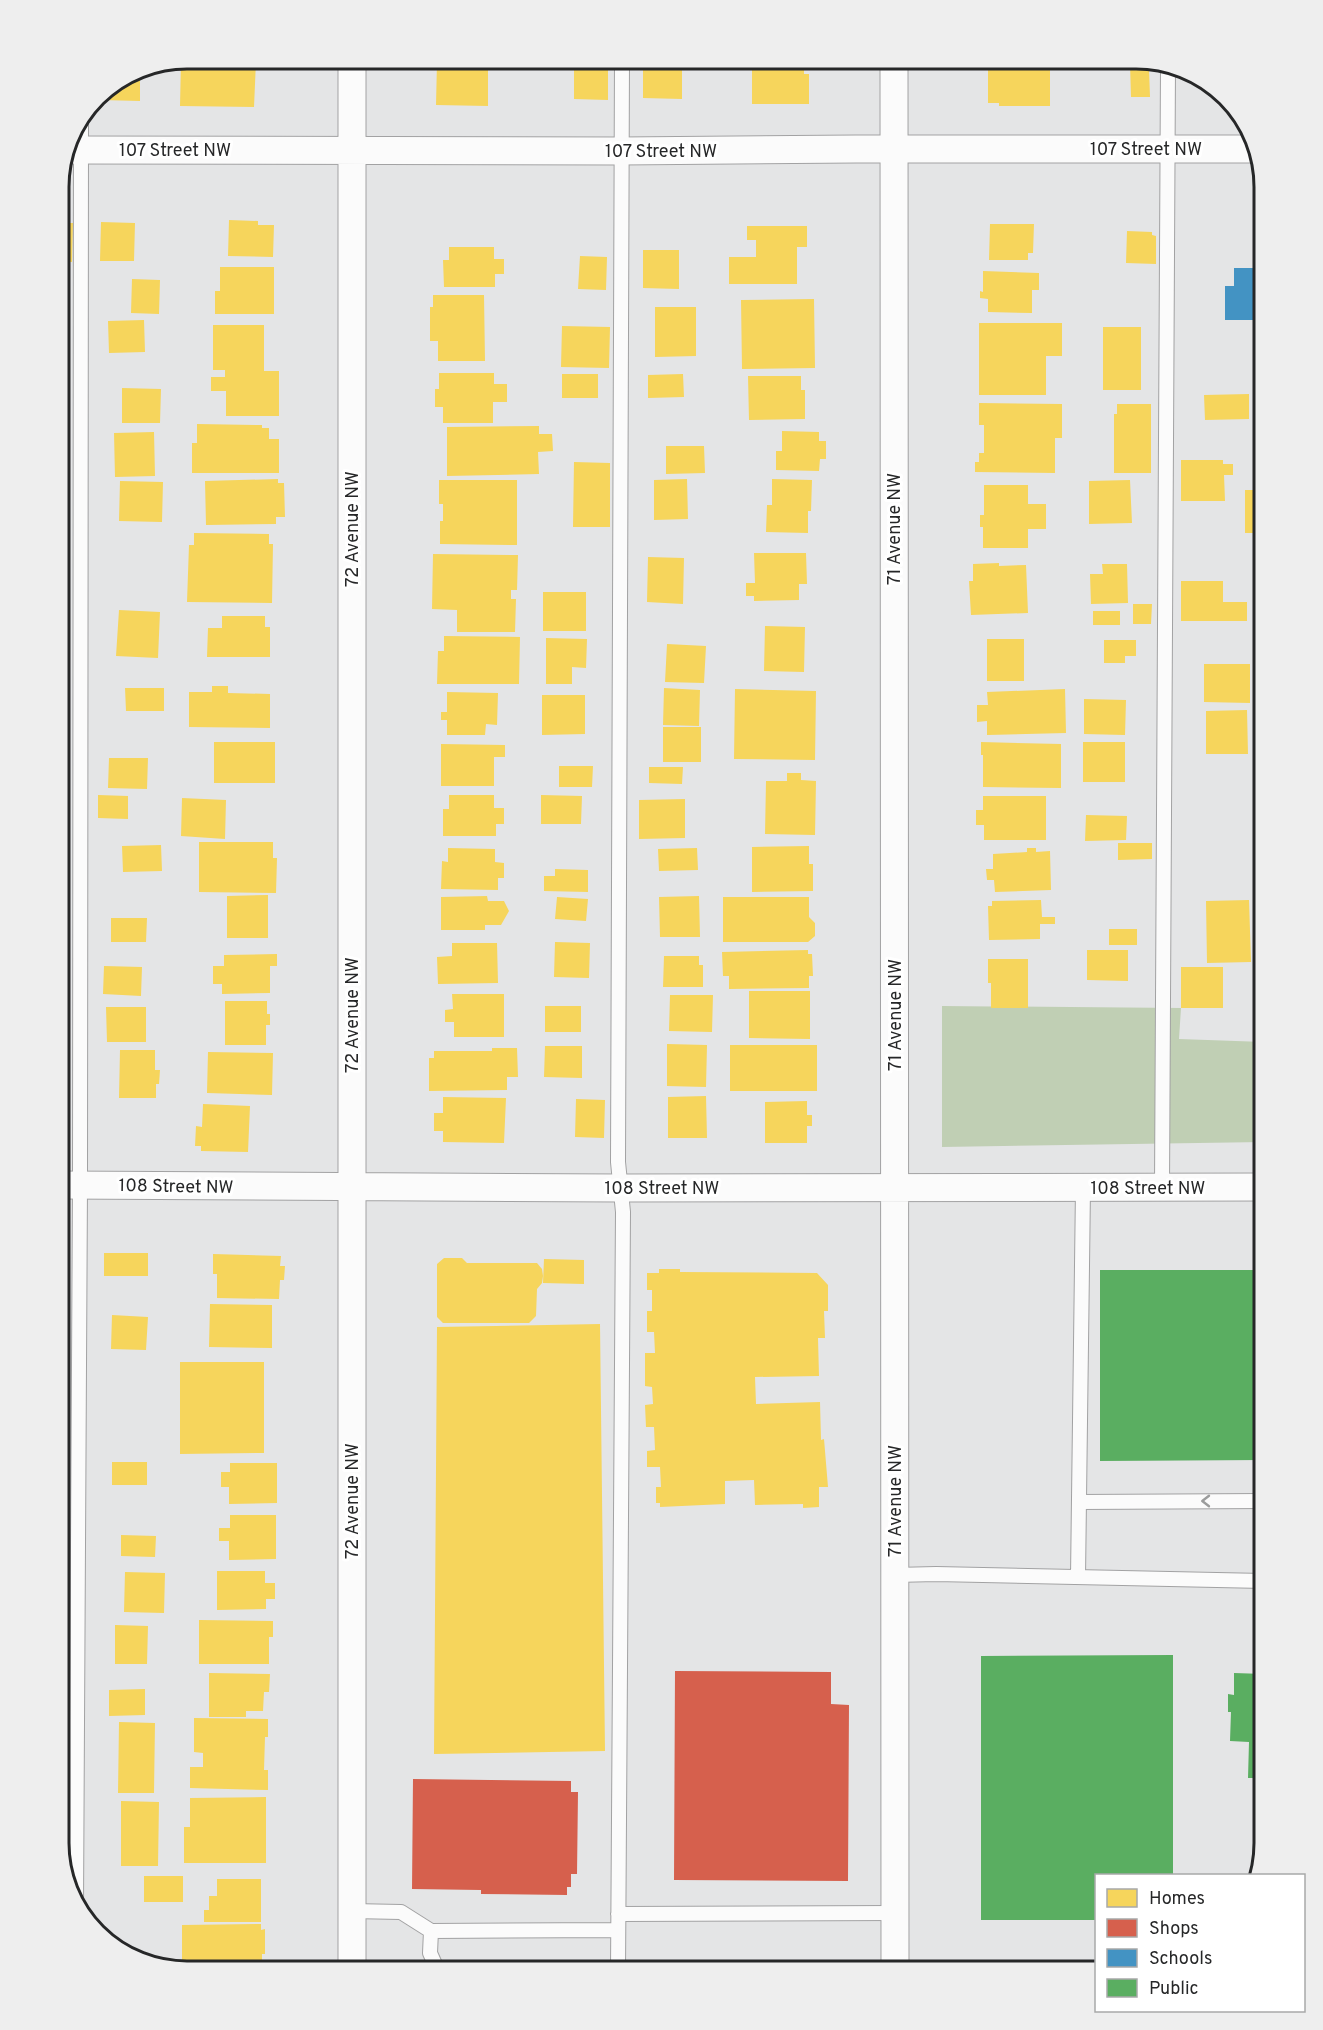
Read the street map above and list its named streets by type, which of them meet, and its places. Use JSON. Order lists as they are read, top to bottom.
{
  "streets": {
    "street": [
      "107 Street NW",
      "72 Avenue NW",
      "71 Avenue NW",
      "108 Street NW"
    ]
  },
  "crossings": [
    ["107 Street NW", "72 Avenue NW"],
    ["107 Street NW", "71 Avenue NW"],
    ["72 Avenue NW", "108 Street NW"],
    ["71 Avenue NW", "108 Street NW"]
  ],
  "legend": [
    "Homes",
    "Shops",
    "Schools",
    "Public"
  ]
}
